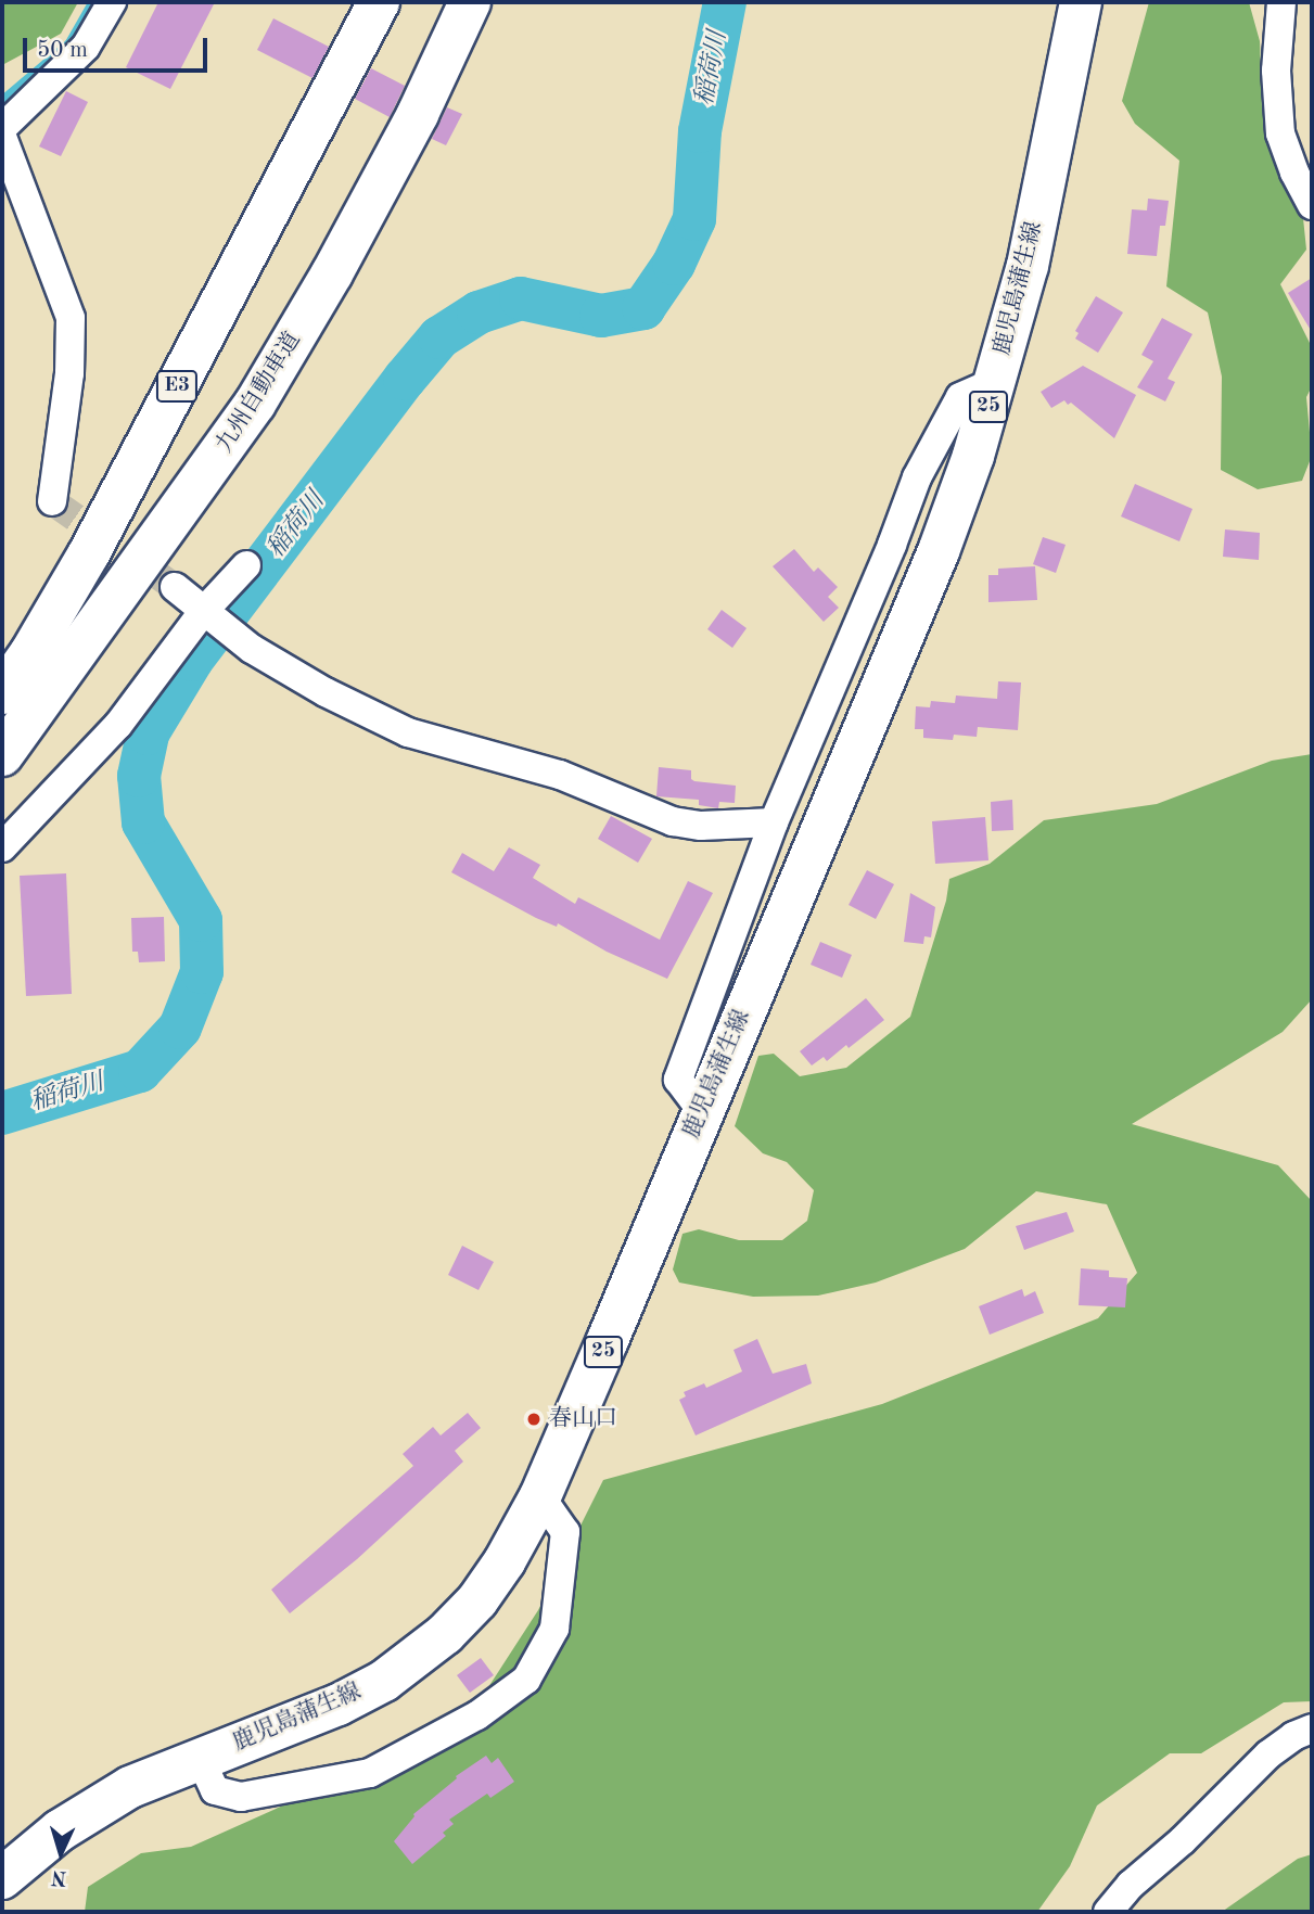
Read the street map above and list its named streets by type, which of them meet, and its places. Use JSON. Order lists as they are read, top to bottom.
{
  "streets": {
    "main road": [
      "鹿児島蒲生線",
      "E3",
      "九州自動車道",
      "25"
    ]
  },
  "water": ["稲荷川"],
  "places": ["春山口"],
  "scale_bar": "50 m",
  "north": "bottom"
}
